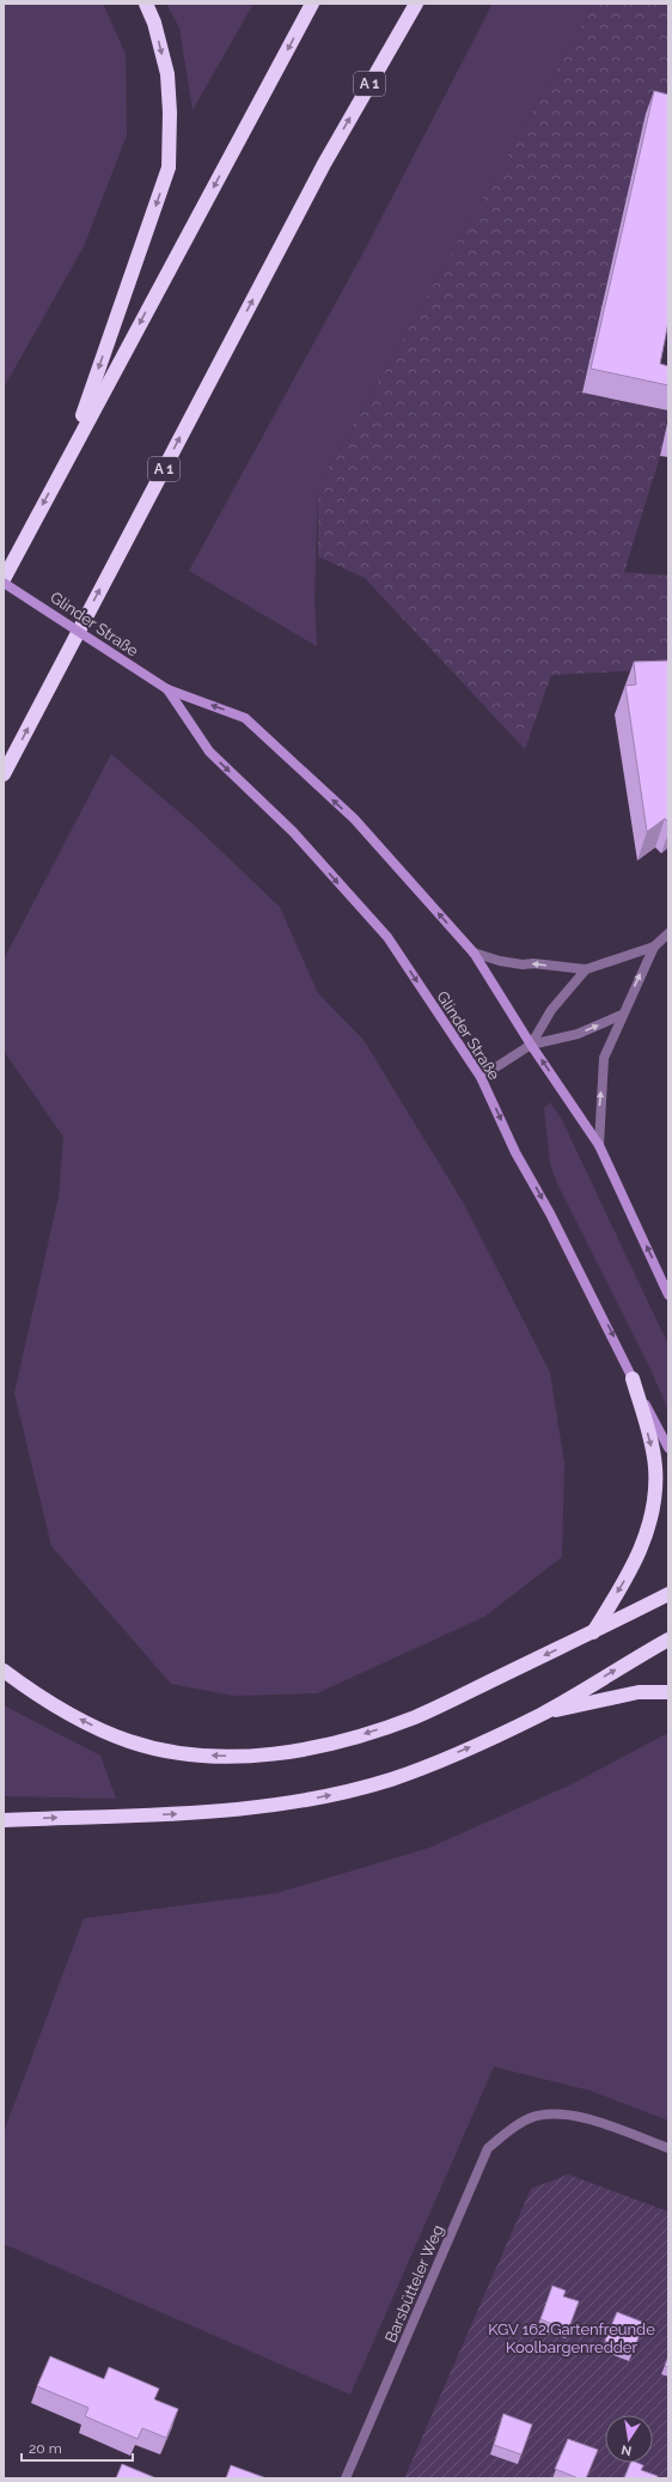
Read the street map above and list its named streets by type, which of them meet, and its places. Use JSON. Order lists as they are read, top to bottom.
{
  "streets": {
    "highway": ["A 1"],
    "main road": ["Glinder Straße"],
    "street": ["Barsbütteler Weg"]
  },
  "parks": ["KGV 162 Gartenfreunde Koolbargenredder"],
  "scale_bar": "20 m",
  "north": "bottom"
}
